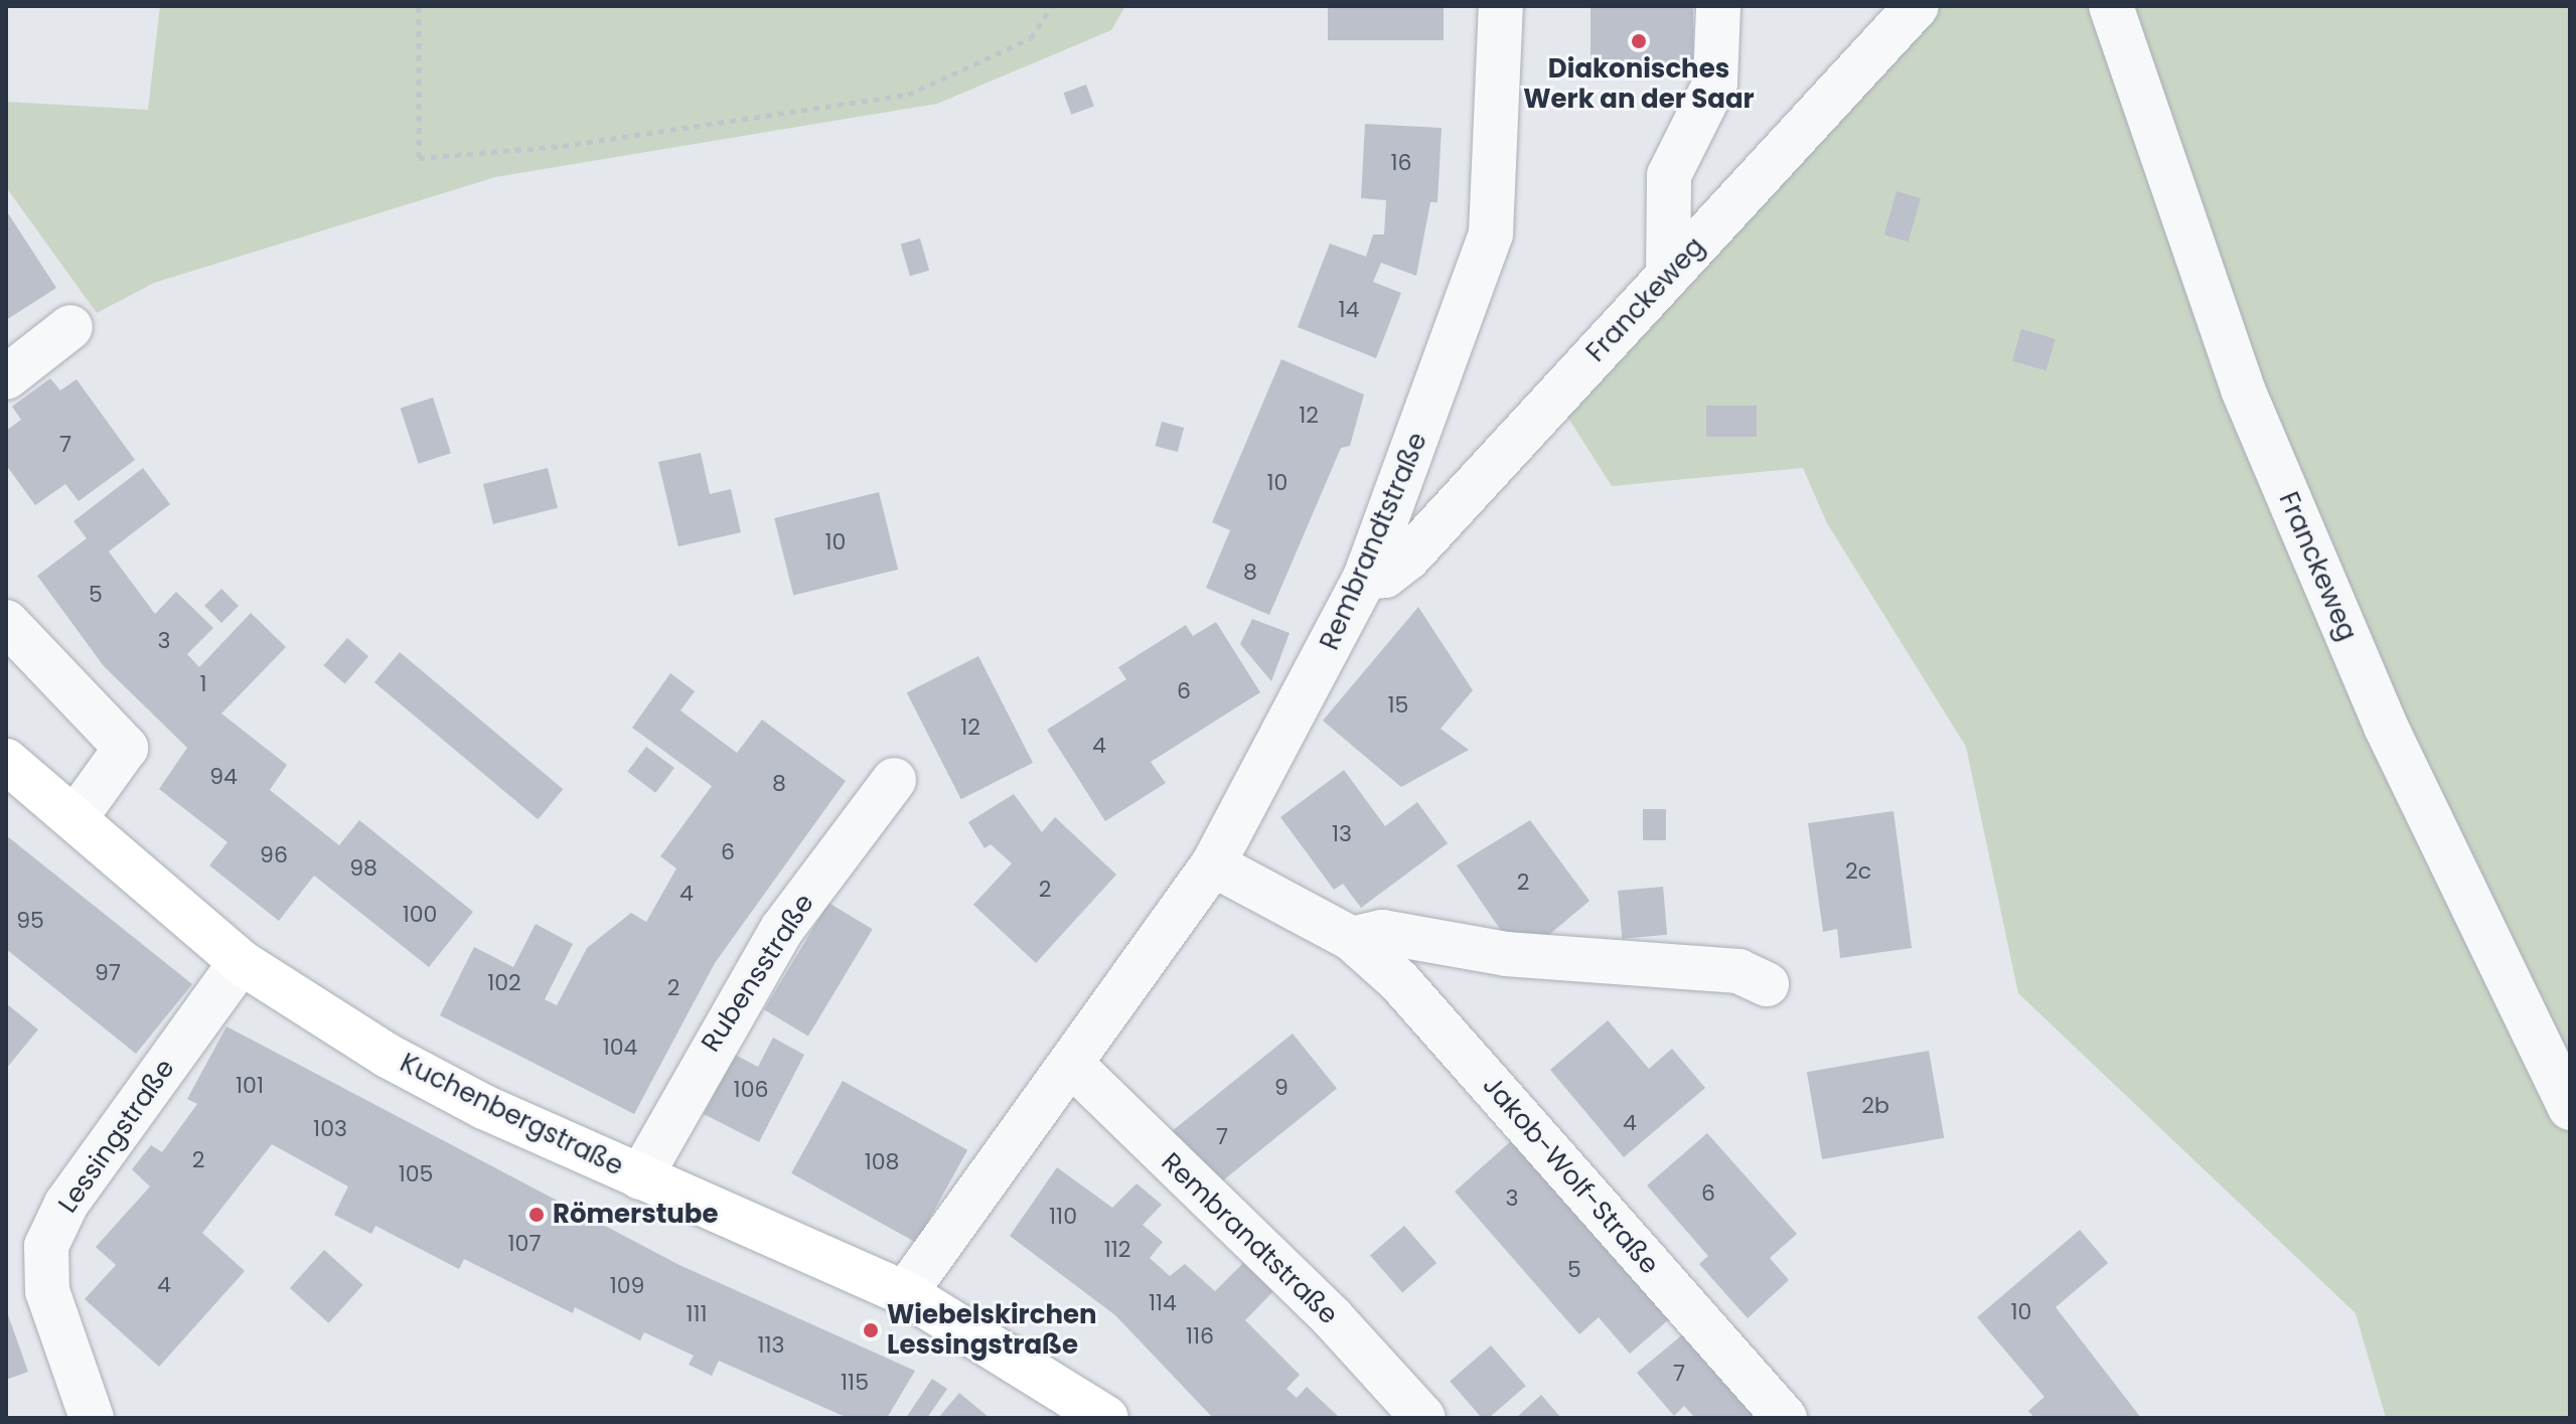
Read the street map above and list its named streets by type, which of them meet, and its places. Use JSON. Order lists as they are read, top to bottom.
{
  "streets": {
    "main road": ["Kuchenbergstraße"],
    "street": [
      "Franckeweg",
      "Rembrandtstraße",
      "Rubensstraße",
      "Lessingstraße",
      "Jakob-Wolf-Straße"
    ]
  },
  "crossings": [
    ["Franckeweg", "Rembrandtstraße"],
    ["Rembrandtstraße", "Kuchenbergstraße"],
    ["Rembrandtstraße", "Jakob-Wolf-Straße"],
    ["Rubensstraße", "Kuchenbergstraße"],
    ["Kuchenbergstraße", "Lessingstraße"]
  ],
  "places": ["Diakonisches Werk an der Saar", "Römerstube", "Wiebelskirchen Lessingstraße"],
  "house_numbers": [
    "16",
    "14",
    "12",
    "7",
    "10",
    "10",
    "8",
    "5",
    "3",
    "1",
    "6",
    "15",
    "12",
    "4",
    "94",
    "8",
    "13",
    "6",
    "96",
    "98",
    "2c",
    "2",
    "2",
    "4",
    "100",
    "95",
    "97",
    "102",
    "2",
    "104",
    "101",
    "9",
    "106",
    "2b",
    "4",
    "103",
    "7",
    "2",
    "108",
    "105",
    "6",
    "3",
    "110",
    "107",
    "112",
    "5",
    "4",
    "109",
    "114",
    "10",
    "111",
    "116",
    "113",
    "7",
    "115"
  ]
}
